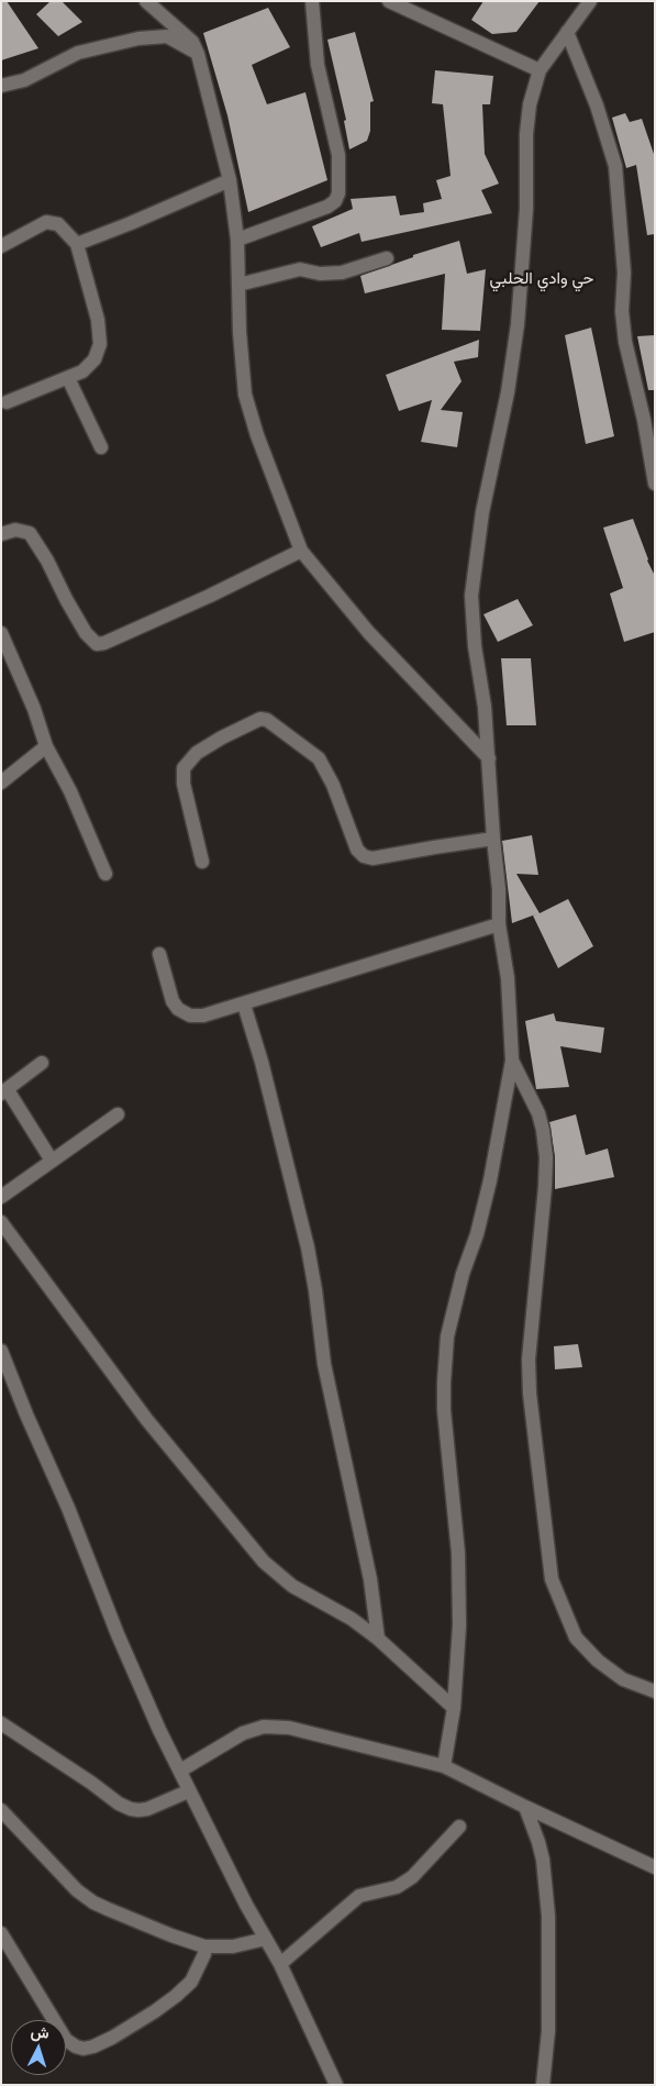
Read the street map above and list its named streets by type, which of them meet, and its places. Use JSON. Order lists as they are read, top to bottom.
{
  "districts": ["حي وادي الحلبي"],
  "north": "top"
}
